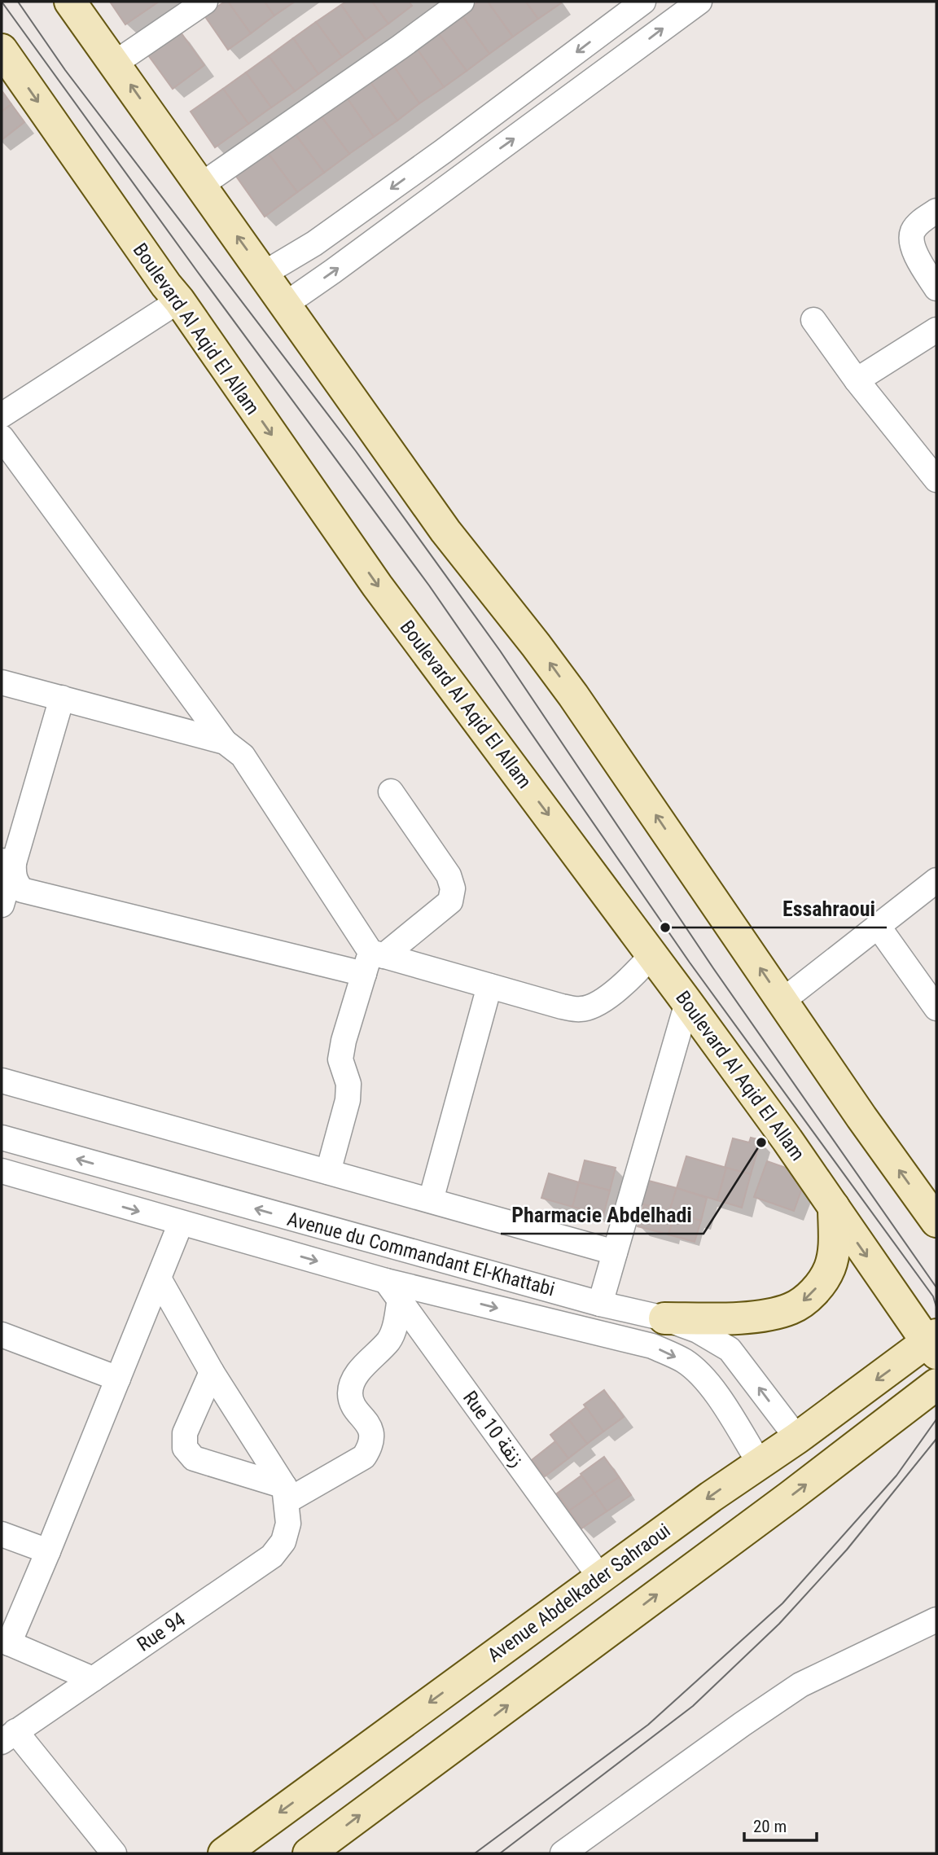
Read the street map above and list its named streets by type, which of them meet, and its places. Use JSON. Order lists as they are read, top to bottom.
{
  "streets": {
    "main road": ["Boulevard Al Aqid El Allam", "Avenue Abdelkader Sahraoui"],
    "street": ["Avenue du Commandant El-Khattabi", "Rue 10 زنقة", "Rue 94"]
  },
  "crossings": [
    ["Boulevard Al Aqid El Allam", "Avenue Abdelkader Sahraoui"],
    ["Avenue du Commandant El-Khattabi", "Rue 10 زنقة"],
    ["Avenue du Commandant El-Khattabi", "Avenue Abdelkader Sahraoui"],
    ["Rue 10 زنقة", "Avenue Abdelkader Sahraoui"]
  ],
  "places": ["Essahraoui", "Pharmacie Abdelhadi"],
  "scale_bar": "20 m"
}
